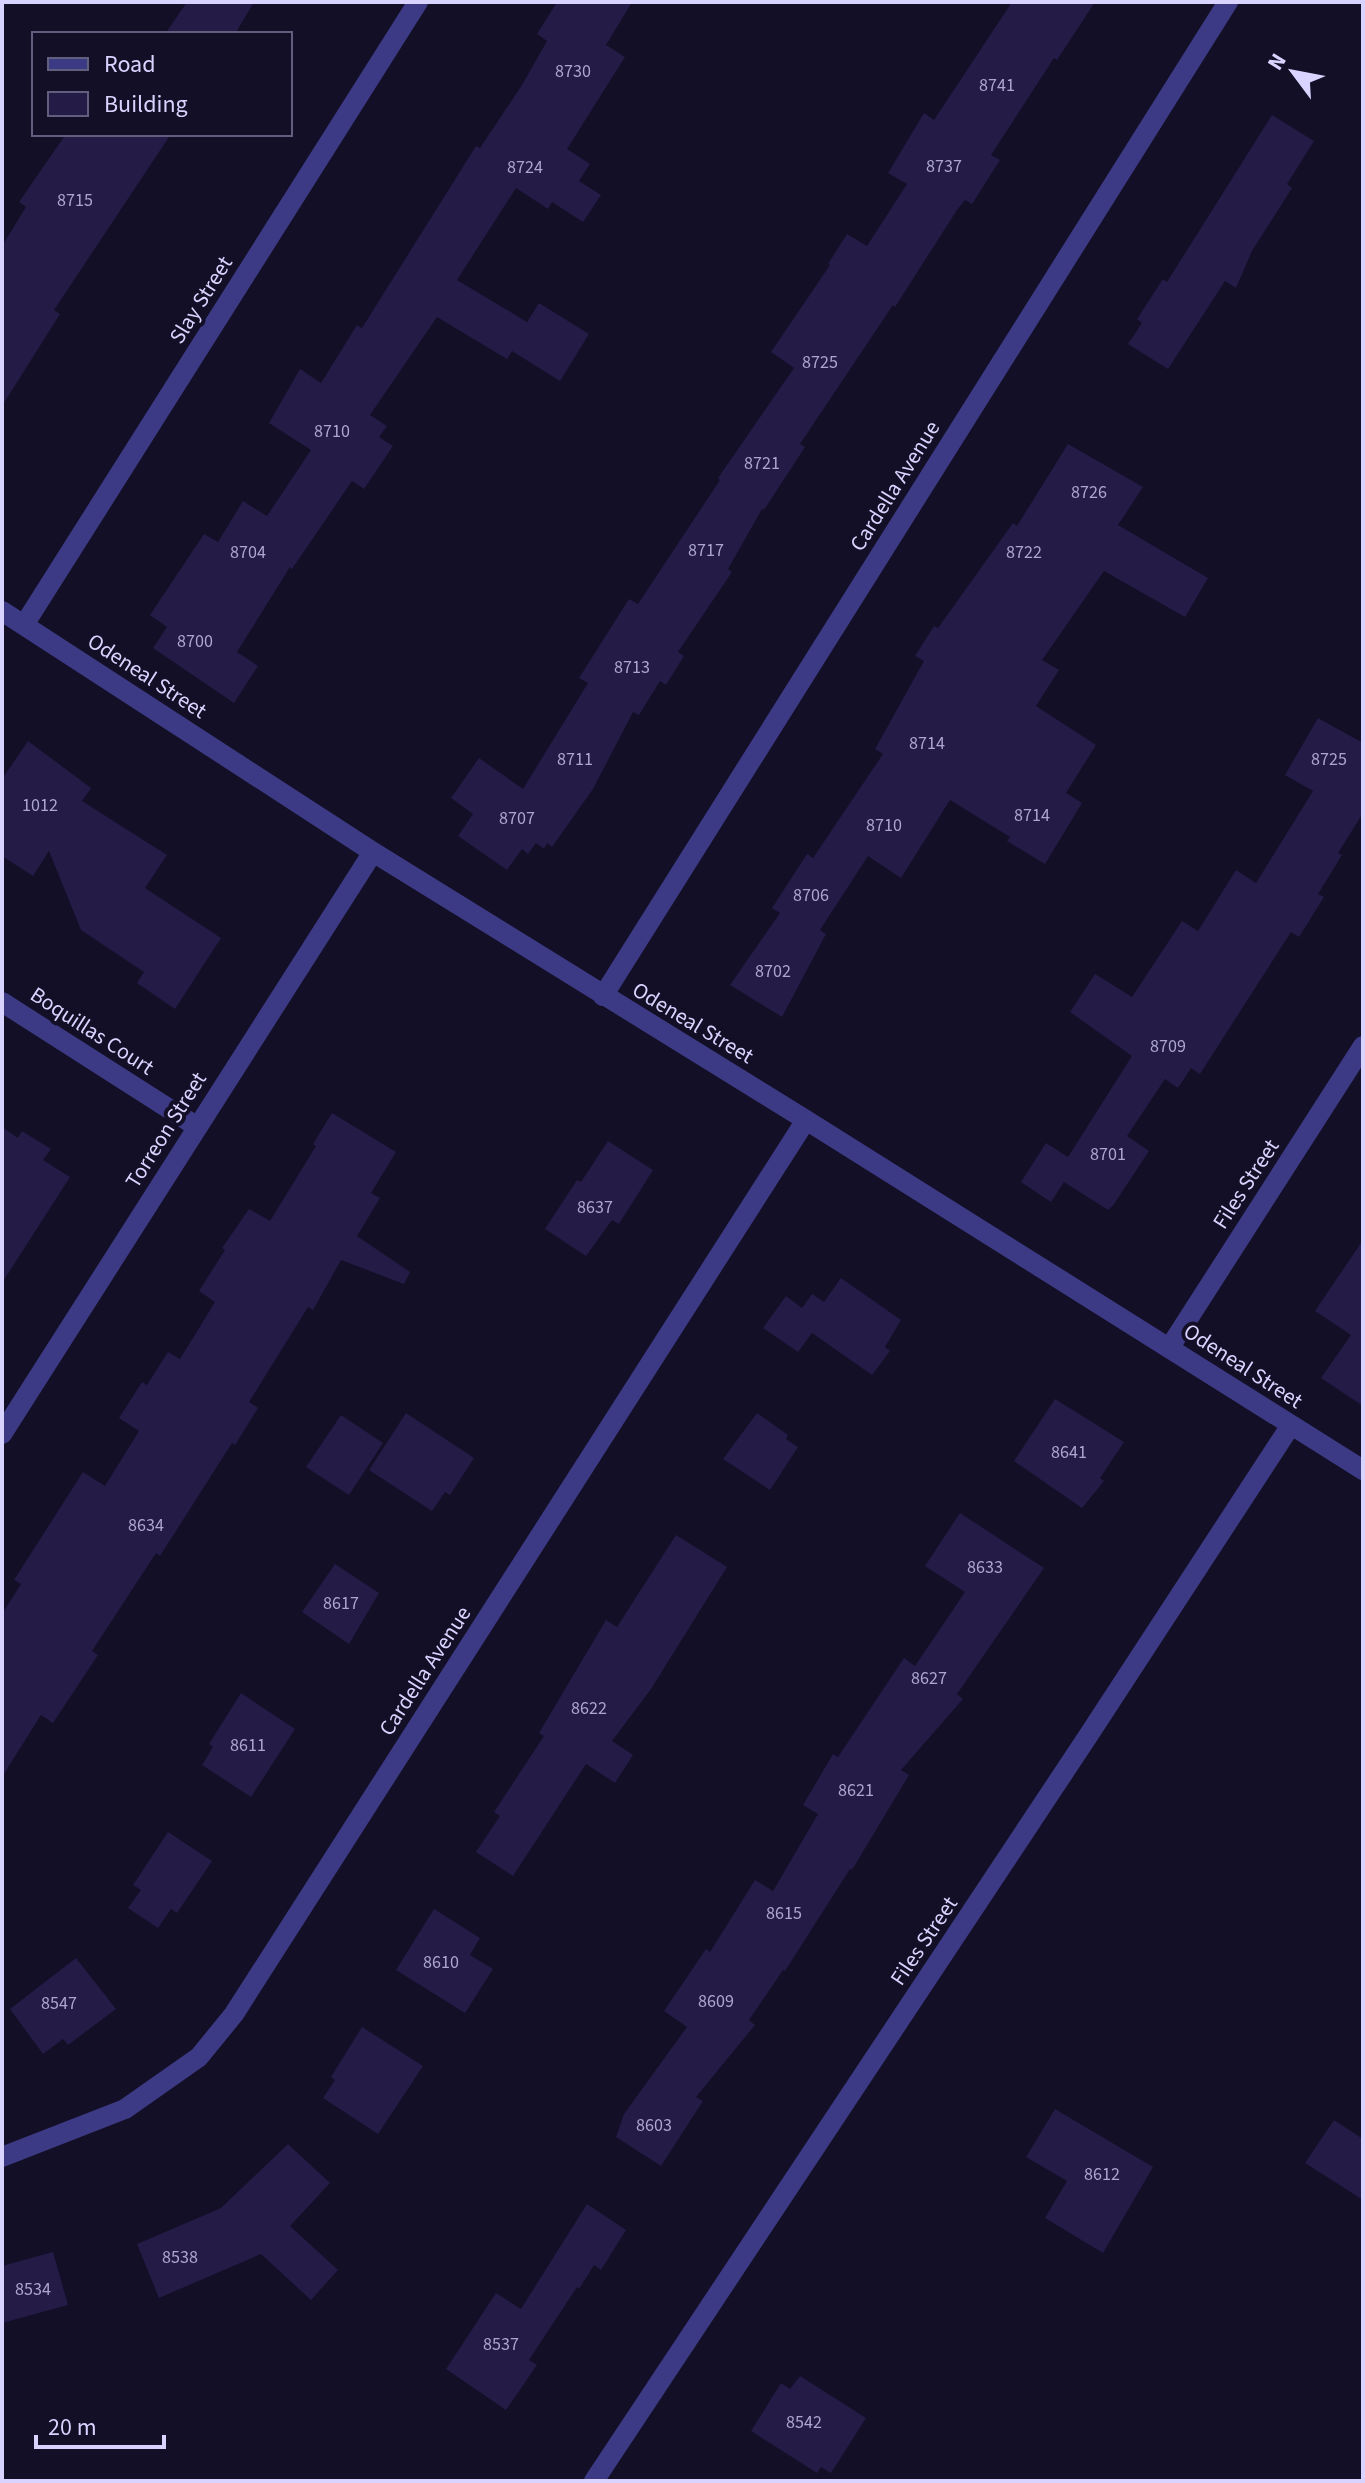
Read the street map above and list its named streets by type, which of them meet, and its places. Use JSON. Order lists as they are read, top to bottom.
{
  "streets": {
    "street": [
      "Slay Street",
      "Cardella Avenue",
      "Odeneal Street",
      "Boquillas Court",
      "Torreon Street",
      "Files Street"
    ]
  },
  "crossings": [
    ["Slay Street", "Odeneal Street"],
    ["Cardella Avenue", "Odeneal Street"],
    ["Odeneal Street", "Torreon Street"],
    ["Odeneal Street", "Files Street"],
    ["Boquillas Court", "Torreon Street"]
  ],
  "house_numbers": [
    "8730",
    "8741",
    "8737",
    "8724",
    "8715",
    "8725",
    "8710",
    "8721",
    "8726",
    "8717",
    "8704",
    "8722",
    "8700",
    "8713",
    "8714",
    "8711",
    "8725",
    "1012",
    "8714",
    "8707",
    "8710",
    "8706",
    "8702",
    "8709",
    "8701",
    "8637",
    "8641",
    "8634",
    "8633",
    "8617",
    "8627",
    "8622",
    "8611",
    "8621",
    "8615",
    "8610",
    "8609",
    "8547",
    "8603",
    "8612",
    "8538",
    "8534",
    "8537",
    "8542"
  ],
  "legend": ["Road", "Building"],
  "scale_bar": "20 m",
  "north": "top left"
}
